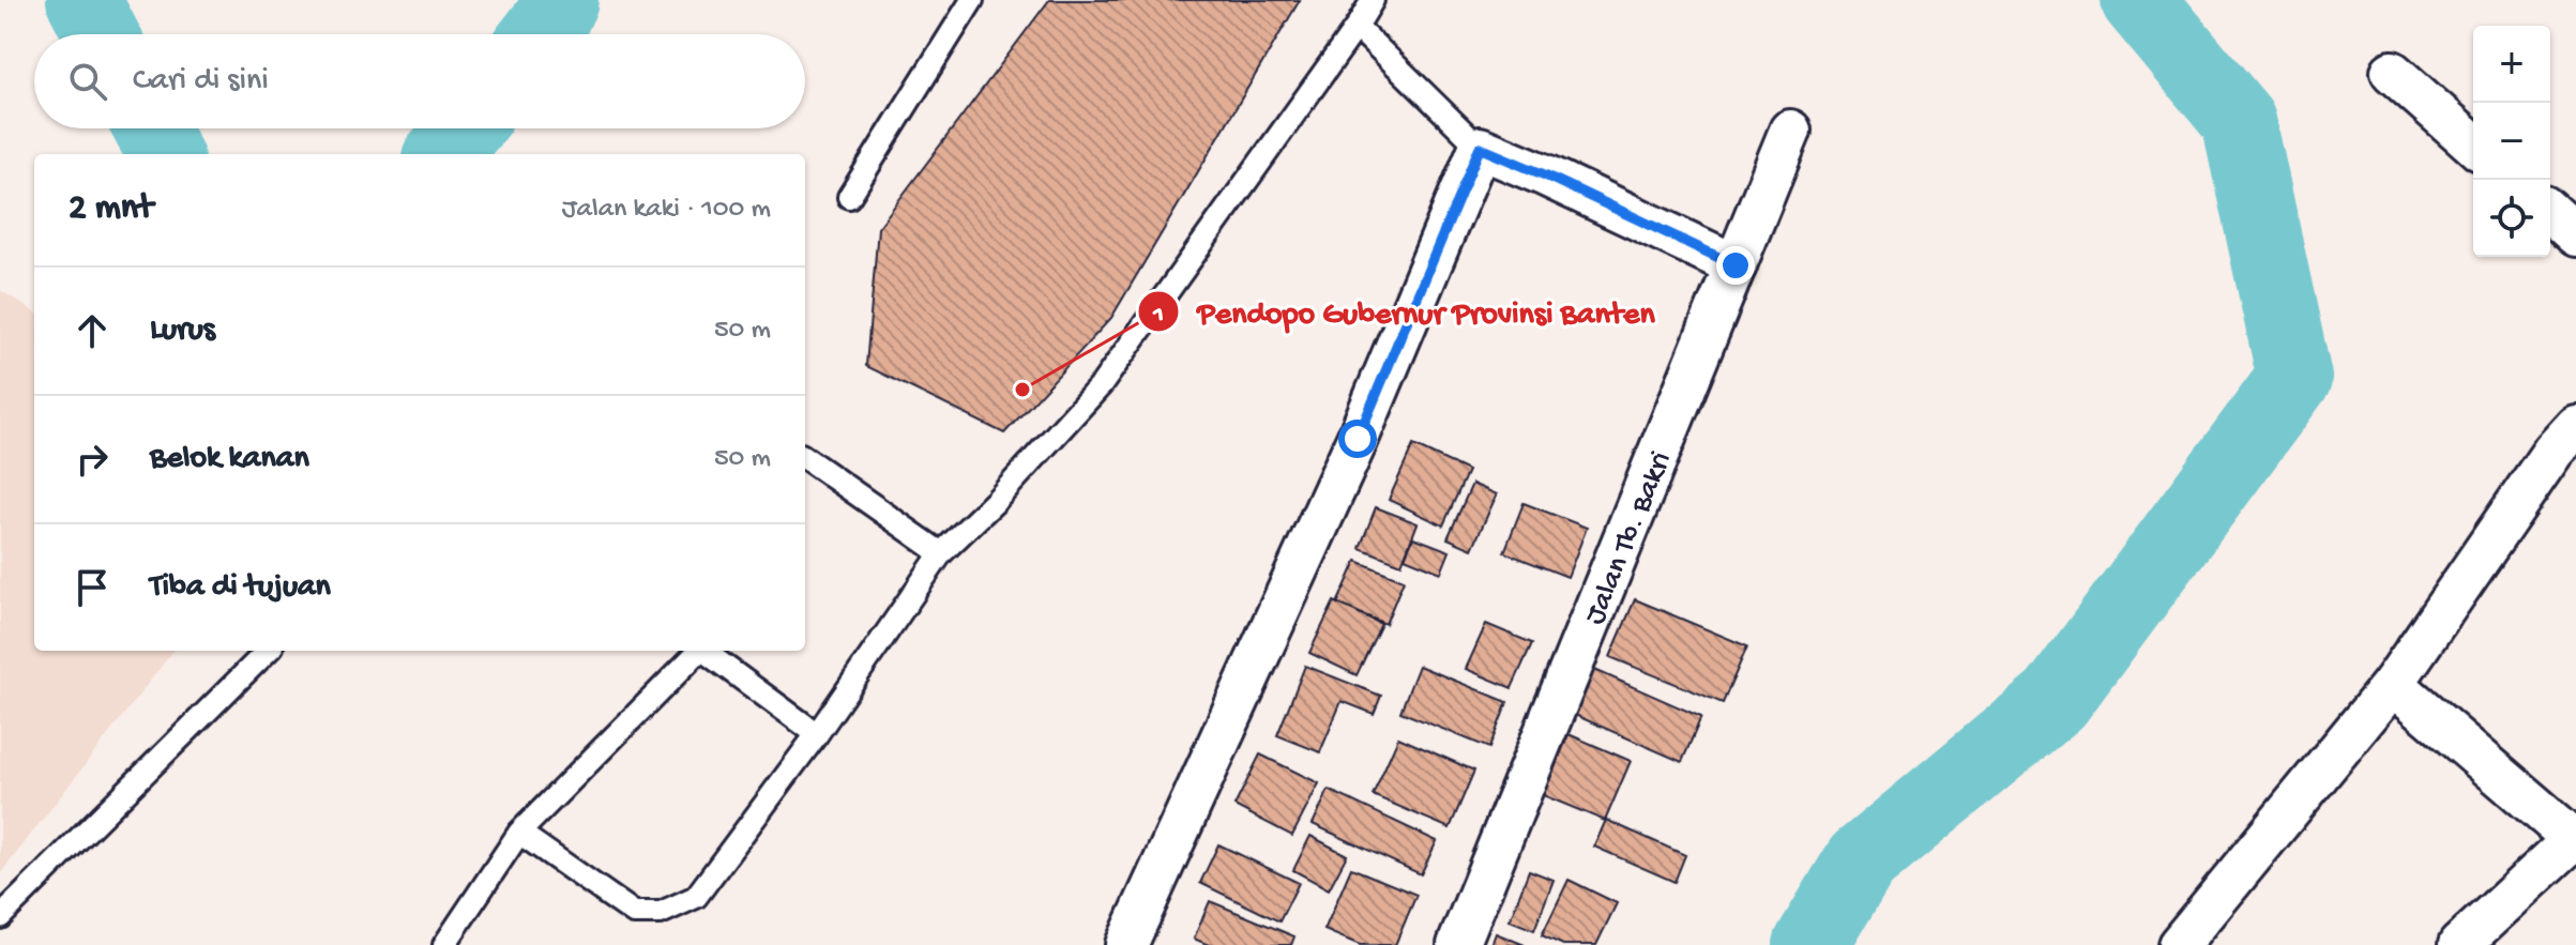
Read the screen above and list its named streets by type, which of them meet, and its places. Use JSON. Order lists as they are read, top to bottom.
{
  "streets": {
    "street": ["Jalan Tb. Bakri"]
  },
  "places": ["Pendopo Gubernur Provinsi Banten"],
  "page": {
    "map_buttons": ["+", "−"],
    "search": "Cari di sini",
    "heading": ["2 mnt", "Jalan kaki · 100 m"],
    "list": [
      ["Lurus", "50 m"],
      ["Belok kanan", "50 m"],
      "Tiba di tujuan"
    ]
  }
}
